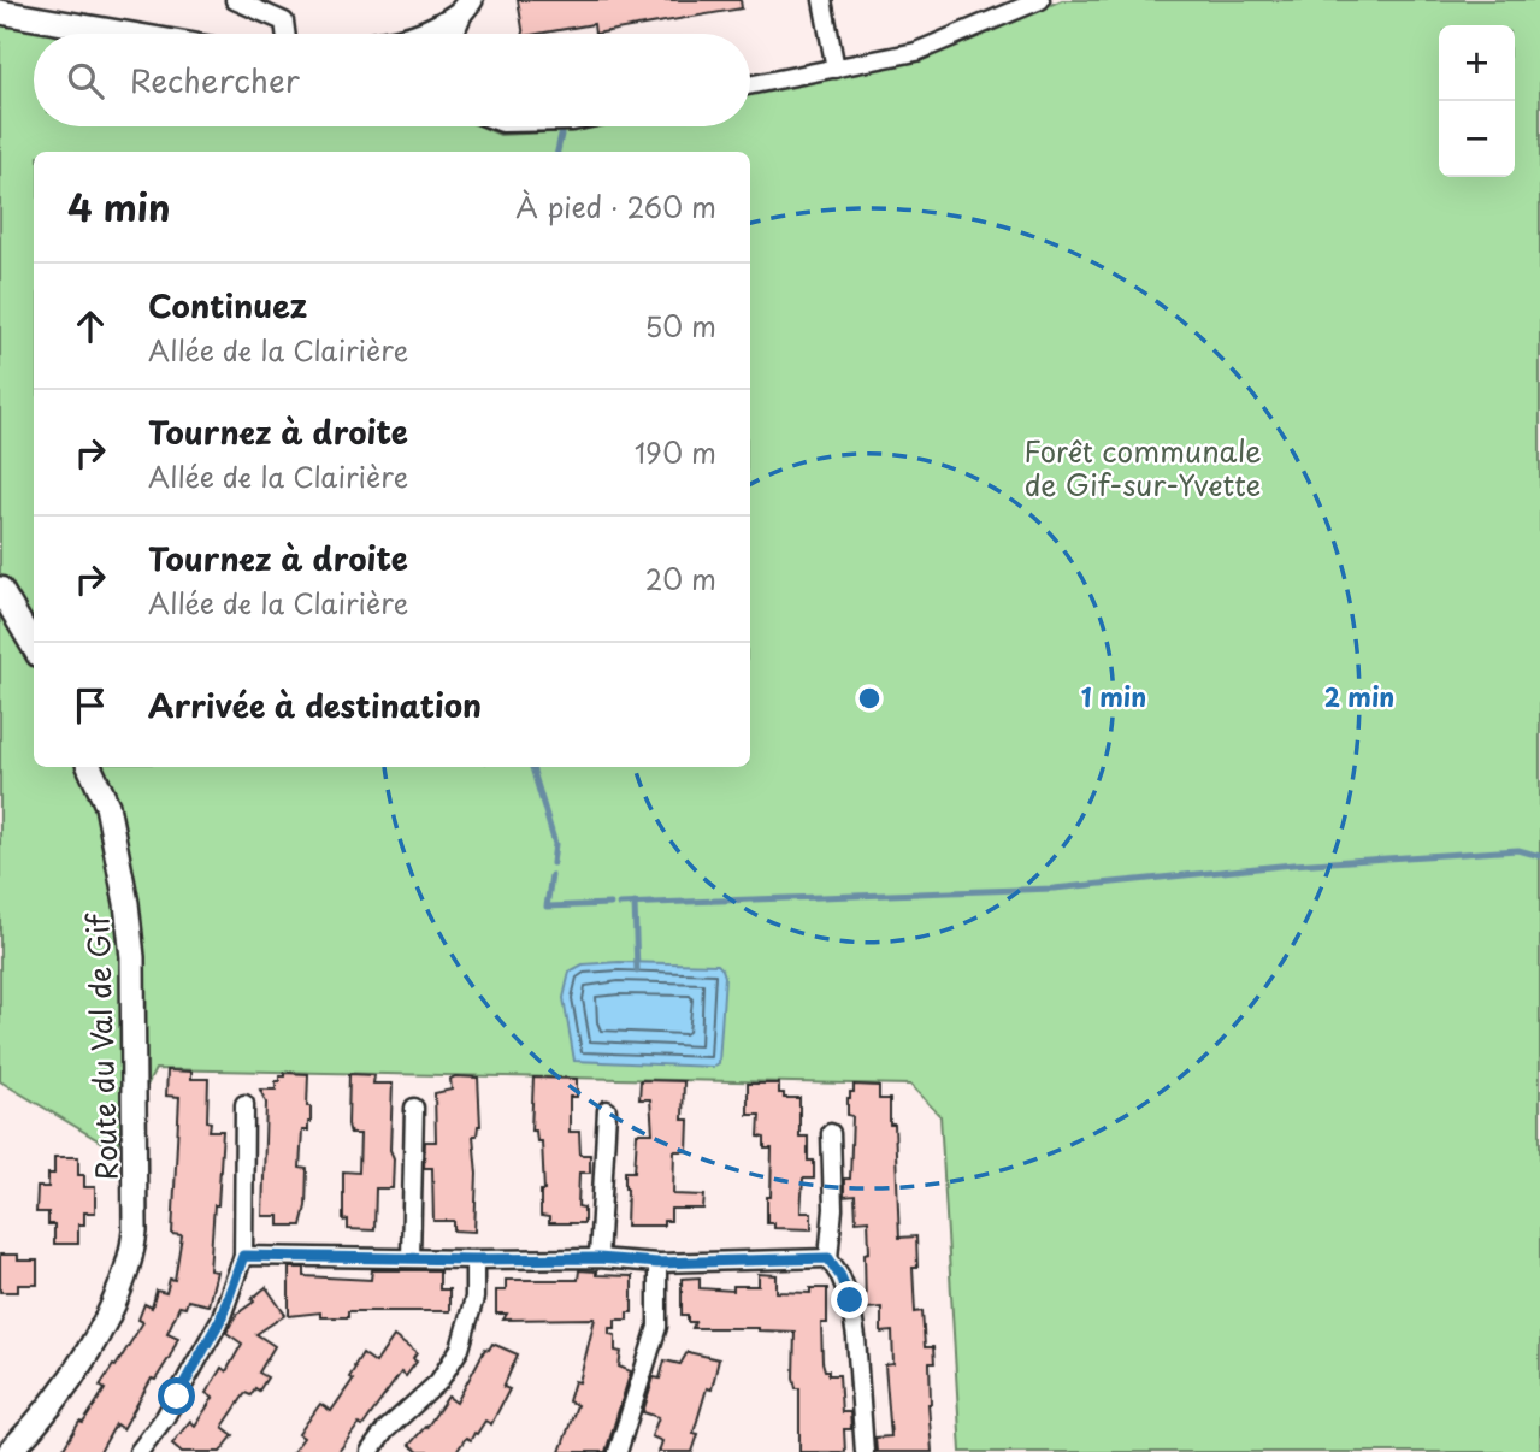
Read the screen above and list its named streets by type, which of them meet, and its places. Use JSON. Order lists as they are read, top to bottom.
{
  "streets": {
    "street": ["Route du Val de Gif"]
  },
  "parks": ["Forêt communale de Gif-sur-Yvette"],
  "page": {
    "map_buttons": ["+", "−"],
    "search": "Rechercher",
    "heading": ["4 min", "À pied · 260 m"],
    "list": [
      ["Continuez", "Allée de la Clairière", "50 m"],
      ["Tournez à droite", "Allée de la Clairière", "190 m"],
      ["Tournez à droite", "Allée de la Clairière", "20 m"],
      "Arrivée à destination"
    ]
  },
  "rings": ["1 min", "2 min"]
}
